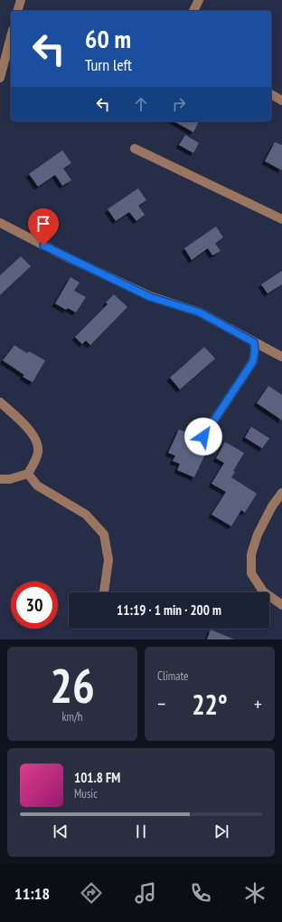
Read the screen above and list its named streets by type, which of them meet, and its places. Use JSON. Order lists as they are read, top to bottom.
{
  "page": {
    "turn": ["60 m", "Turn left"],
    "limit": "30",
    "trip": "11:19 · 1 min · 200 m",
    "tile": [
      ["26", "km/h"],
      "Climate"
    ],
    "heat": ["−", "22°", "+"],
    "song": ["101.8 FM", "Music"],
    "tabs": "11:18"
  }
}
